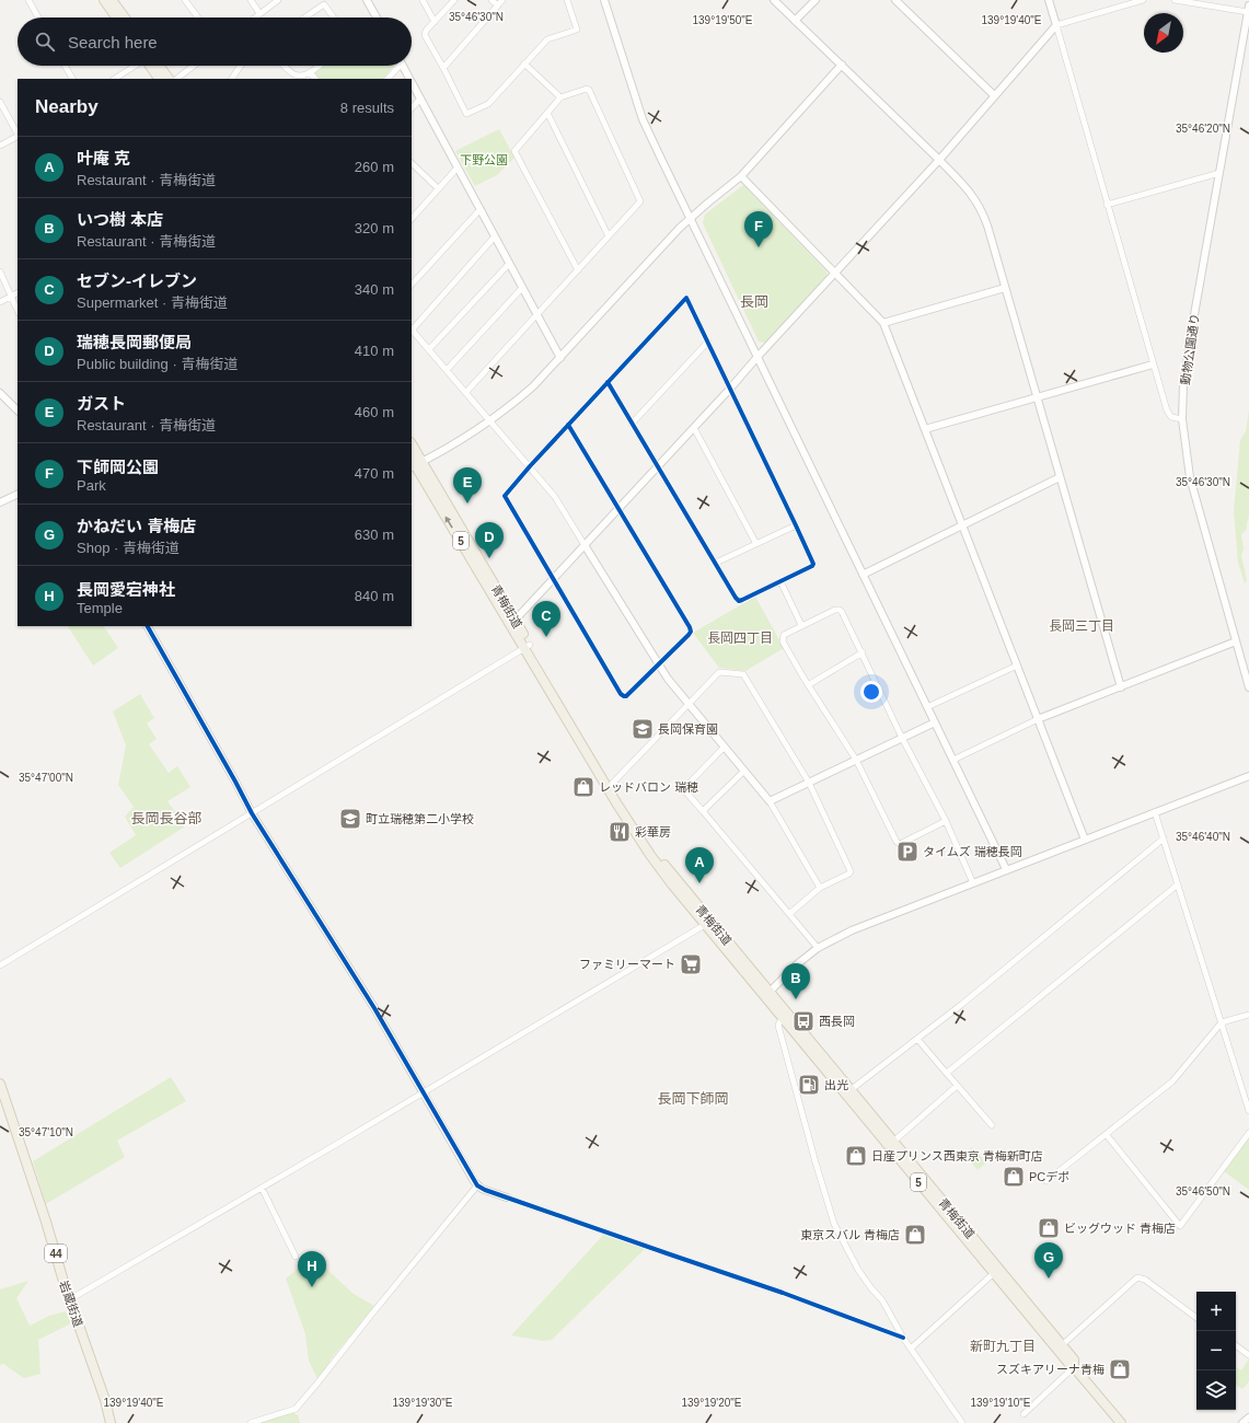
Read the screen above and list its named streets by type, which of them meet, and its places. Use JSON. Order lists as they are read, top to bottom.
{
  "streets": {
    "main road": [
      "5",
      "青梅街道",
      "44",
      "岩蔵街道"
    ],
    "street": ["動物公園通り"]
  },
  "districts": [
    "長岡",
    "長岡三丁目",
    "長岡四丁目",
    "長岡長谷部",
    "長岡下師岡",
    "新町九丁目"
  ],
  "parks": ["下野公園"],
  "places": {
    "school or university": ["長岡保育園", "町立瑞穂第二小学校"],
    "shop": [
      "レッドバロン 瑞穂",
      "日産プリンス西東京 青梅新町店",
      "PCデポ",
      "ビッグウッド 青梅店",
      "東京スバル 青梅店",
      "スズキアリーナ青梅"
    ],
    "restaurant": ["彩華房"],
    "parking": ["タイムズ 瑞穂長岡"],
    "supermarket": ["ファミリーマート"],
    "bus stop": ["西長岡"],
    "fuel station": ["出光"]
  },
  "north": "bottom left",
  "page": {
    "search": "Search here",
    "heading": ["Nearby", "8 results"],
    "list": [
      {
        "mark": "A",
        "name": "叶庵 克",
        "note": "Restaurant · 青梅街道",
        "value": "260 m"
      },
      {
        "mark": "B",
        "name": "いつ樹 本店",
        "note": "Restaurant · 青梅街道",
        "value": "320 m"
      },
      {
        "mark": "C",
        "name": "セブン-イレブン",
        "note": "Supermarket · 青梅街道",
        "value": "340 m"
      },
      {
        "mark": "D",
        "name": "瑞穂長岡郵便局",
        "note": "Public building · 青梅街道",
        "value": "410 m"
      },
      {
        "mark": "E",
        "name": "ガスト",
        "note": "Restaurant · 青梅街道",
        "value": "460 m"
      },
      {
        "mark": "F",
        "name": "下師岡公園",
        "note": "Park",
        "value": "470 m"
      },
      {
        "mark": "G",
        "name": "かねだい 青梅店",
        "note": "Shop · 青梅街道",
        "value": "630 m"
      },
      {
        "mark": "H",
        "name": "長岡愛宕神社",
        "note": "Temple",
        "value": "840 m"
      }
    ],
    "pins": [
      "F",
      "E",
      "D",
      "C",
      "A",
      "B",
      "G",
      "H"
    ],
    "map_buttons": ["+", "−"]
  },
  "coordinates": [
    "35°46'30\"N",
    "139°19'50\"E",
    "139°19'40\"E",
    "35°46'20\"N",
    "35°47'00\"N",
    "35°46'40\"N",
    "35°47'10\"N",
    "35°46'50\"N",
    "139°19'30\"E",
    "139°19'20\"E",
    "139°19'10\"E"
  ]
}
